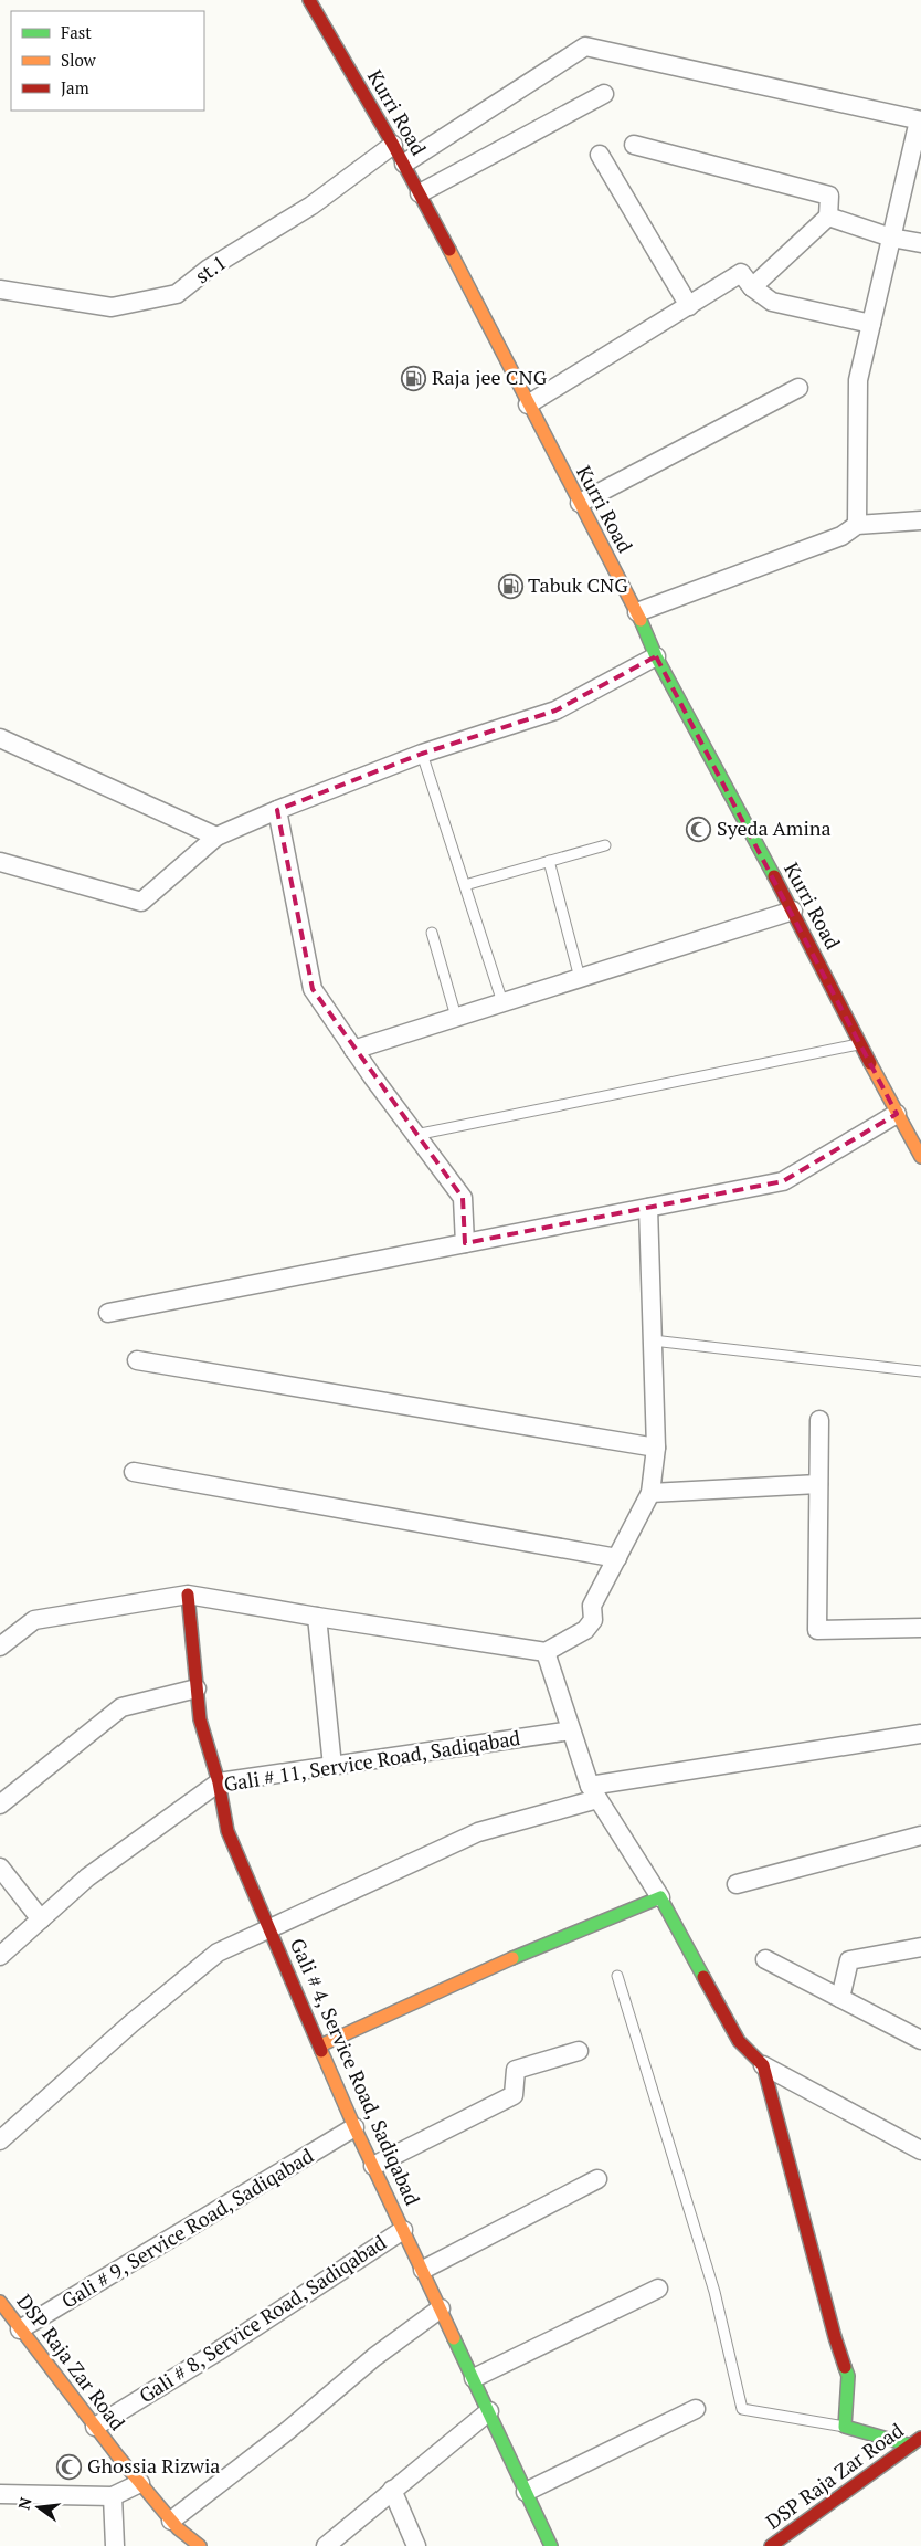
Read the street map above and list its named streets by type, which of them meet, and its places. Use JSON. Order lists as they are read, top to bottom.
{
  "streets": {
    "street": [
      "Kurri Road",
      "st.1",
      "Gali # 11, Service Road, Sadiqabad",
      "Gali # 4, Service Road, Sadiqabad",
      "Gali # 9, Service Road, Sadiqabad",
      "Gali # 8, Service Road, Sadiqabad",
      "DSP Raja Zar Road"
    ]
  },
  "crossings": [
    ["Kurri Road", "st.1"],
    ["Gali # 11, Service Road, Sadiqabad", "Gali # 4, Service Road, Sadiqabad"],
    ["Gali # 4, Service Road, Sadiqabad", "Gali # 9, Service Road, Sadiqabad"],
    ["Gali # 4, Service Road, Sadiqabad", "Gali # 8, Service Road, Sadiqabad"],
    ["Gali # 9, Service Road, Sadiqabad", "DSP Raja Zar Road"],
    ["Gali # 8, Service Road, Sadiqabad", "DSP Raja Zar Road"]
  ],
  "places": {
    "fuel station": ["Raja jee CNG", "Tabuk CNG"],
    "mosque": ["Syeda Amina", "Ghossia Rizwia"]
  },
  "legend": ["Fast", "Slow", "Jam"],
  "north": "left"
}
